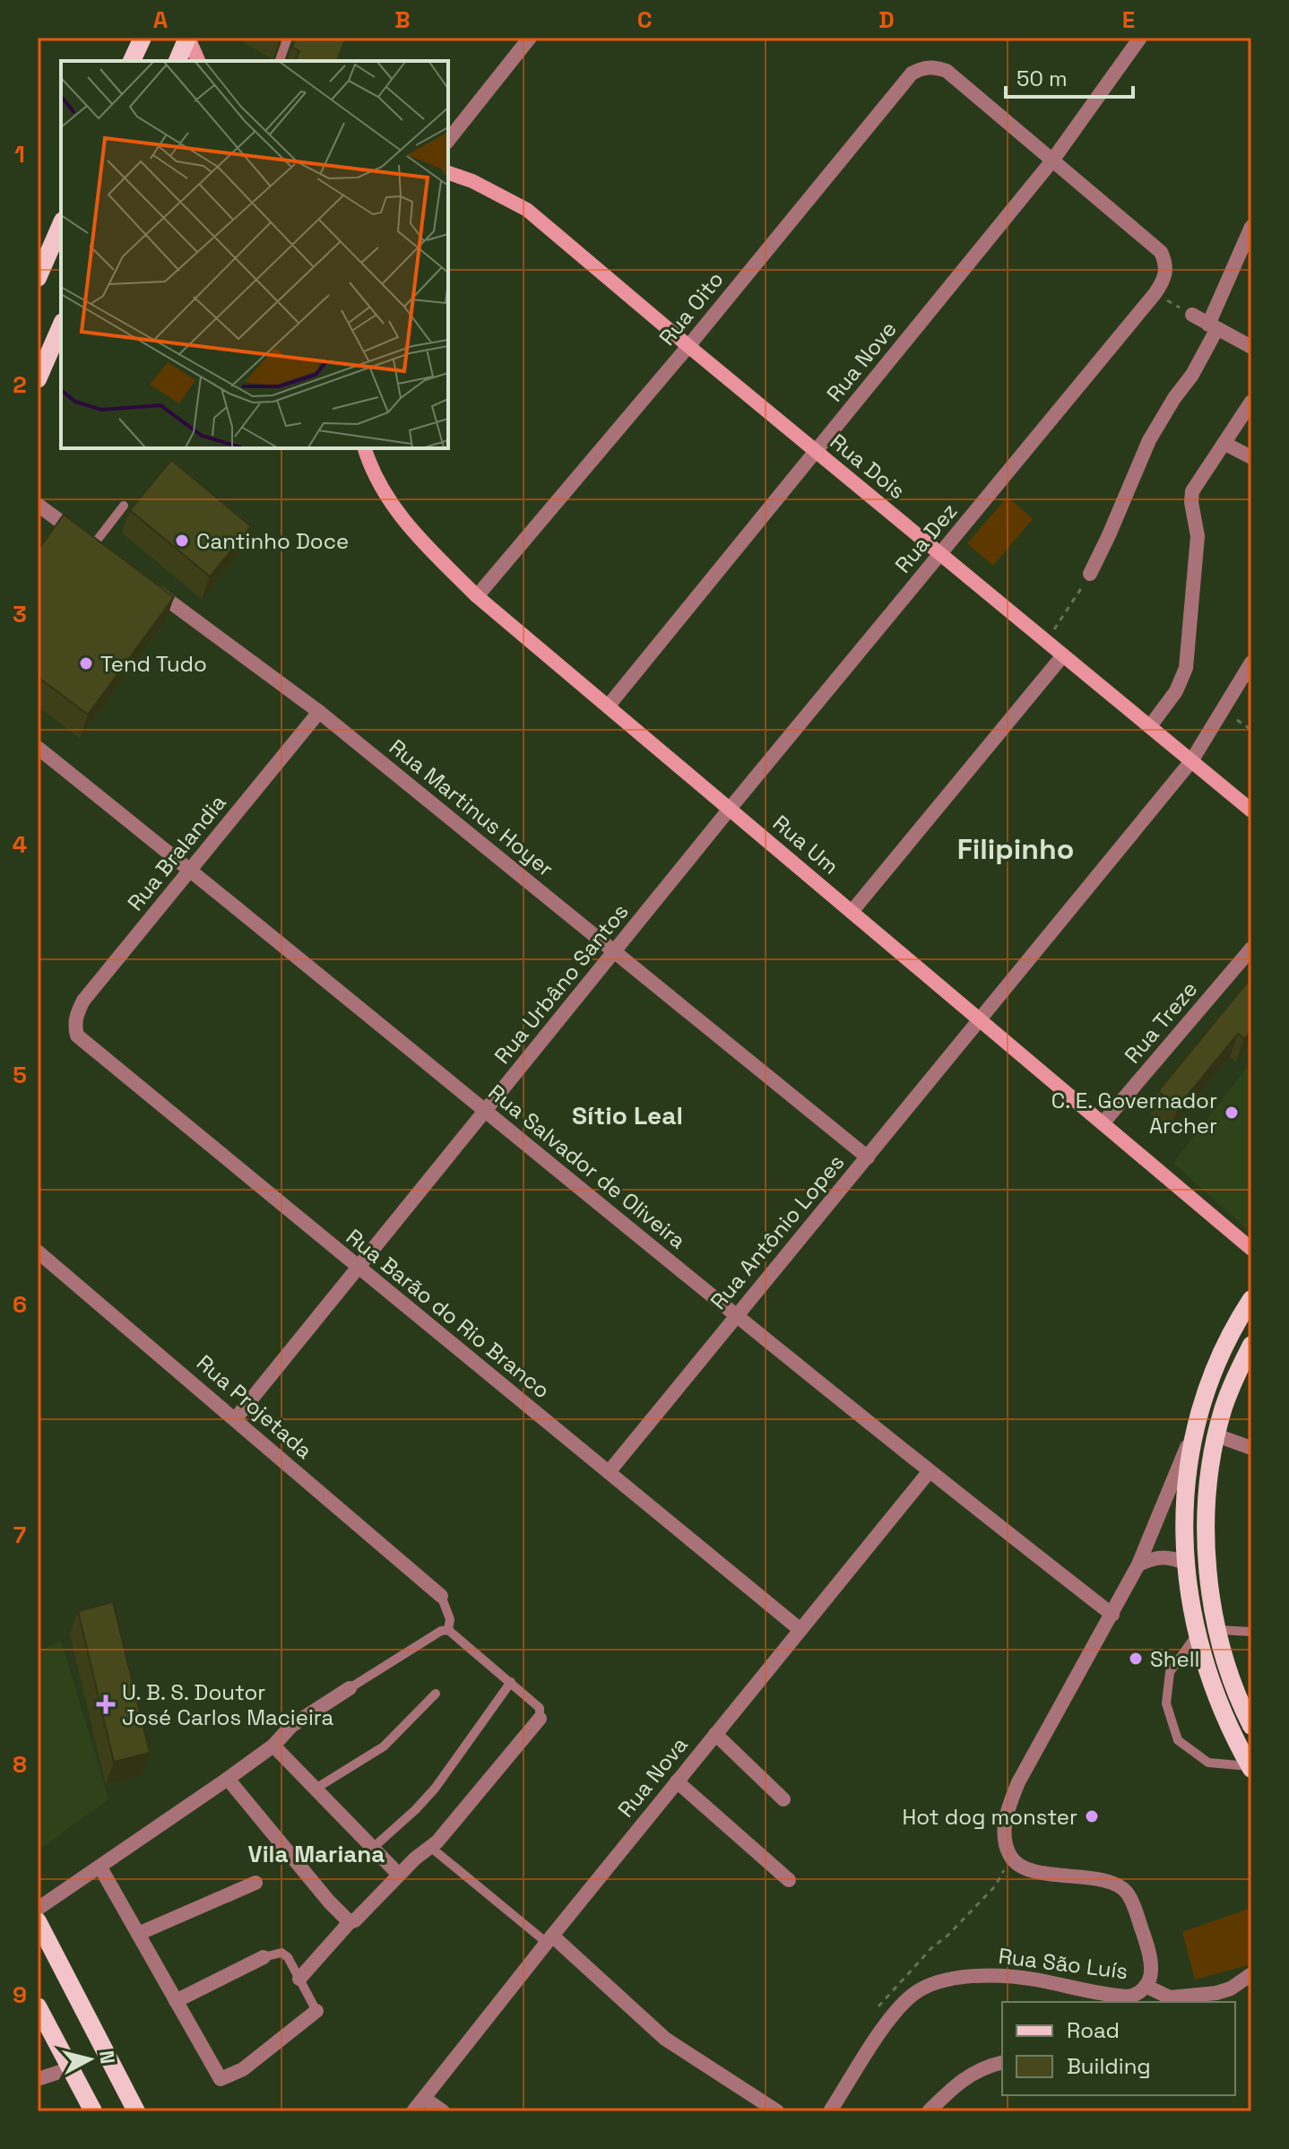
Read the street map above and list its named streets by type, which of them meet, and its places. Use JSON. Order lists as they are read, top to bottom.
{
  "streets": {
    "main road": ["Rua Dois", "Rua Um"],
    "street": [
      "Rua Oito",
      "Rua Nove",
      "Rua Dez",
      "Rua Martinus Hoyer",
      "Rua Bralandia",
      "Rua Urbâno Santos",
      "Rua Treze",
      "Rua Salvador de Oliveira",
      "Rua Antônio Lopes",
      "Rua Barão do Rio Branco",
      "Rua Projetada",
      "Rua Nova",
      "Rua São Luís"
    ]
  },
  "crossings": [
    ["Rua Oito", "Rua Nove"],
    ["Rua Oito", "Rua Dois"],
    ["Rua Oito", "Rua Um"],
    ["Rua Nove", "Rua Dois"],
    ["Rua Nove", "Rua Um"],
    ["Rua Dois", "Rua Dez"],
    ["Rua Dois", "Rua Antônio Lopes"],
    ["Rua Dez", "Rua Um"],
    ["Rua Dez", "Rua Urbâno Santos"],
    ["Rua Martinus Hoyer", "Rua Bralandia"],
    ["Rua Martinus Hoyer", "Rua Urbâno Santos"],
    ["Rua Martinus Hoyer", "Rua Antônio Lopes"],
    ["Rua Um", "Rua Urbâno Santos"],
    ["Rua Um", "Rua Treze"],
    ["Rua Um", "Rua Antônio Lopes"],
    ["Rua Bralandia", "Rua Salvador de Oliveira"],
    ["Rua Bralandia", "Rua Barão do Rio Branco"],
    ["Rua Urbâno Santos", "Rua Salvador de Oliveira"],
    ["Rua Urbâno Santos", "Rua Barão do Rio Branco"],
    ["Rua Urbâno Santos", "Rua Projetada"],
    ["Rua Salvador de Oliveira", "Rua Antônio Lopes"],
    ["Rua Salvador de Oliveira", "Rua Nova"],
    ["Rua Salvador de Oliveira", "Rua São Luís"],
    ["Rua Antônio Lopes", "Rua Barão do Rio Branco"],
    ["Rua Barão do Rio Branco", "Rua Nova"]
  ],
  "districts": ["Filipinho", "Sítio Leal", "Vila Mariana"],
  "places": {
    "other": [
      "Cantinho Doce",
      "Tend Tudo",
      "C. E. Governador Archer",
      "Shell",
      "Hot dog monster"
    ],
    "health": ["U. B. S. Doutor José Carlos Macieira"]
  },
  "legend": ["Road", "Building"],
  "scale_bar": "50 m",
  "north": "right",
  "grid": {
    "columns": [
      "A",
      "B",
      "C",
      "D",
      "E"
    ],
    "rows": [
      "1",
      "2",
      "3",
      "4",
      "5",
      "6",
      "7",
      "8",
      "9"
    ]
  }
}
